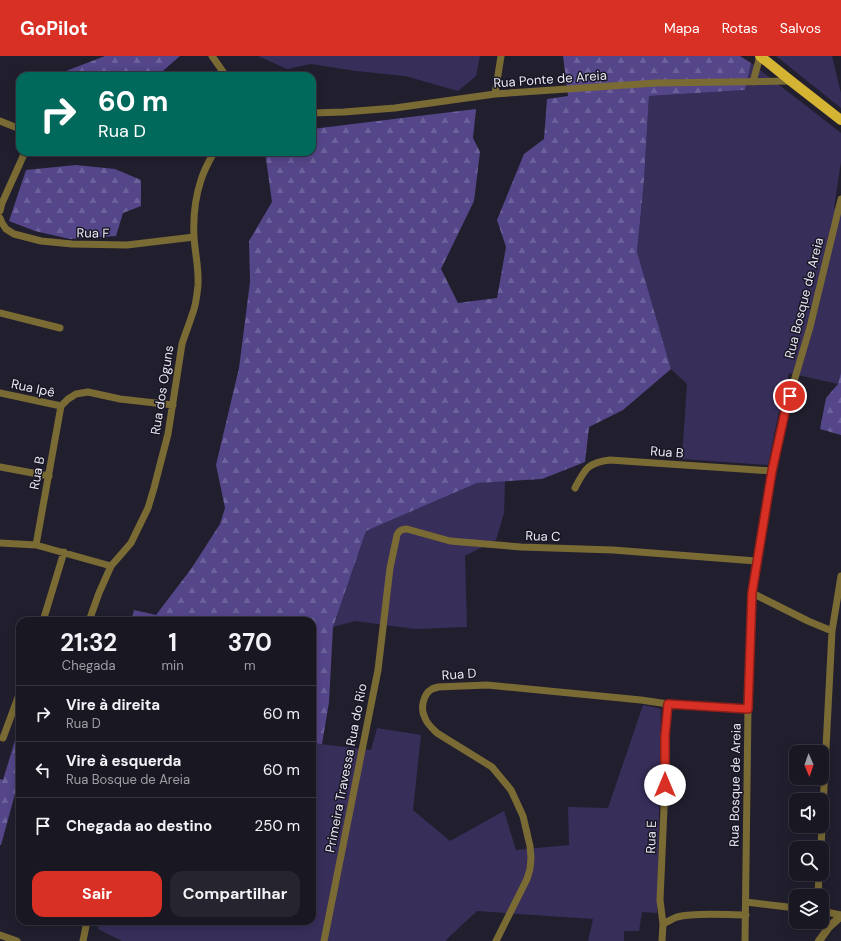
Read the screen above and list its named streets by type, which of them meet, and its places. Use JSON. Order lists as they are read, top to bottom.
{
  "streets": {
    "street": [
      "Rua Ponte de Areia",
      "Rua F",
      "Rua Bosque de Areia",
      "Rua Ipê",
      "Rua dos Oguns",
      "Rua B",
      "Rua C",
      "Rua D",
      "Primeira Travessa Rua do Rio",
      "Rua E"
    ]
  },
  "crossings": [
    ["Rua F", "Rua dos Oguns"],
    ["Rua Bosque de Areia", "Rua B"],
    ["Rua Bosque de Areia", "Rua C"],
    ["Rua Bosque de Areia", "Rua D"],
    ["Rua Ipê", "Rua B"],
    ["Rua C", "Primeira Travessa Rua do Rio"],
    ["Rua D", "Rua E"]
  ],
  "north": "bottom",
  "page": {
    "header": "GoPilot",
    "nav": ["Mapa", "Rotas", "Salvos"],
    "turn": ["60 m", "Rua D"],
    "eta": [
      "21:32",
      "Chegada",
      "1",
      "min",
      "370",
      "m"
    ],
    "list": [
      {
        "name": "Vire à direita",
        "note": "Rua D",
        "value": "60 m"
      },
      {
        "name": "Vire à esquerda",
        "note": "Rua Bosque de Areia",
        "value": "60 m"
      },
      {
        "name": "Chegada ao destino",
        "value": "250 m"
      }
    ],
    "buttons": ["Sair", "Compartilhar"]
  }
}
